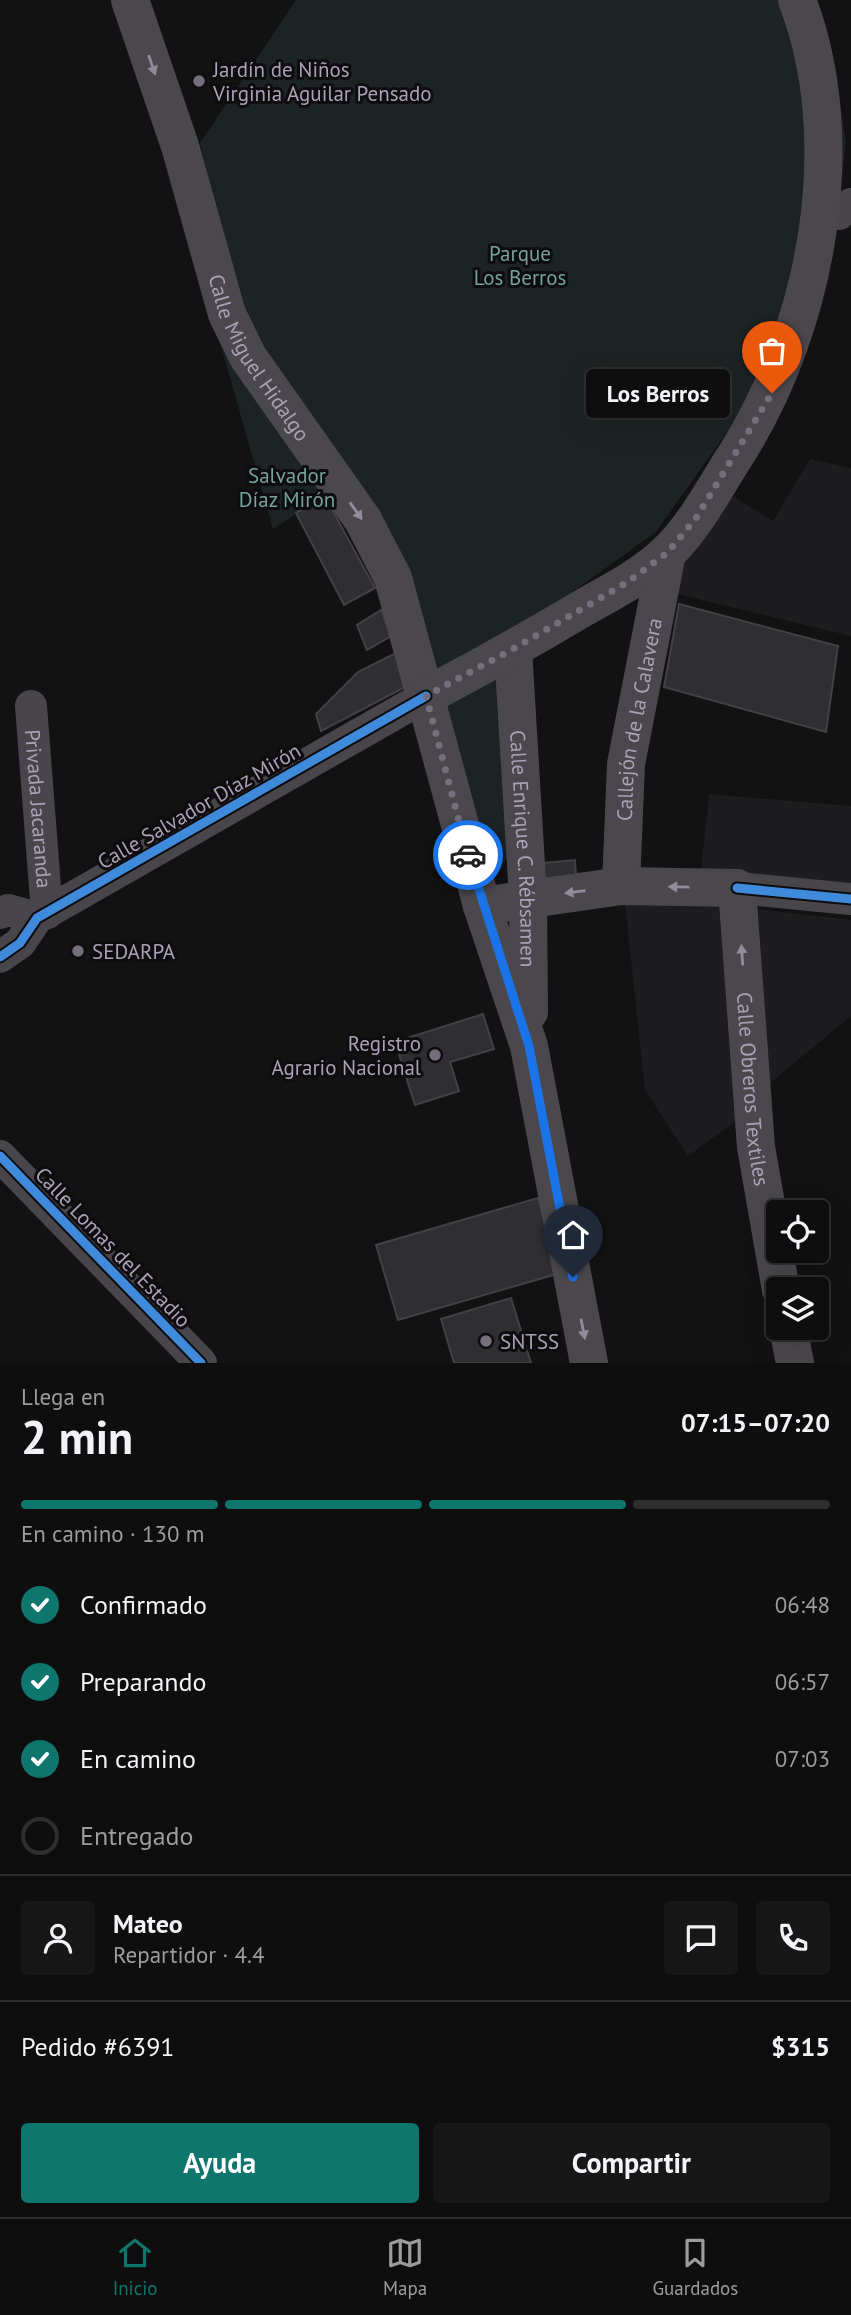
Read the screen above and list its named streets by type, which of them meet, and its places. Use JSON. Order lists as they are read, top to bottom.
{
  "streets": {
    "main road": [
      "Calle Miguel Hidalgo",
      "Callejón de la Calavera",
      "Calle Salvador Díaz Mirón",
      "Calle Enrique C. Rébsamen",
      "Calle Obreros Textiles"
    ],
    "street": ["Privada Jacaranda", "Calle Lomas del Estadio"]
  },
  "crossings": [
    ["Calle Miguel Hidalgo", "Calle Salvador Díaz Mirón"],
    ["Calle Miguel Hidalgo", "Calle Enrique C. Rébsamen"],
    ["Callejón de la Calavera", "Calle Salvador Díaz Mirón"],
    ["Calle Salvador Díaz Mirón", "Privada Jacaranda"],
    ["Calle Salvador Díaz Mirón", "Calle Enrique C. Rébsamen"]
  ],
  "one_way": ["Calle Miguel Hidalgo", "Calle Obreros Textiles"],
  "parks": ["Parque Los Berros", "Salvador Díaz Mirón"],
  "places": [
    "Jardín de Niños Virginia Aguilar Pensado",
    "Los Berros",
    "SEDARPA",
    "Registro Agrario Nacional",
    "SNTSS"
  ],
  "page": {
    "bubble": "Los Berros",
    "heading": ["2 min", "Llega en", "07:15–07:20"],
    "panel": [
      "Mateo",
      "Repartidor · 4.4",
      "Pedido #6391",
      "$315"
    ],
    "bar": "En camino · 130 m",
    "list": [
      ["Confirmado", "06:48"],
      ["Preparando", "06:57"],
      ["En camino", "07:03"],
      "Entregado"
    ],
    "buttons": ["Ayuda", "Compartir"],
    "tabs": ["Inicio", "Mapa", "Guardados"]
  }
}
